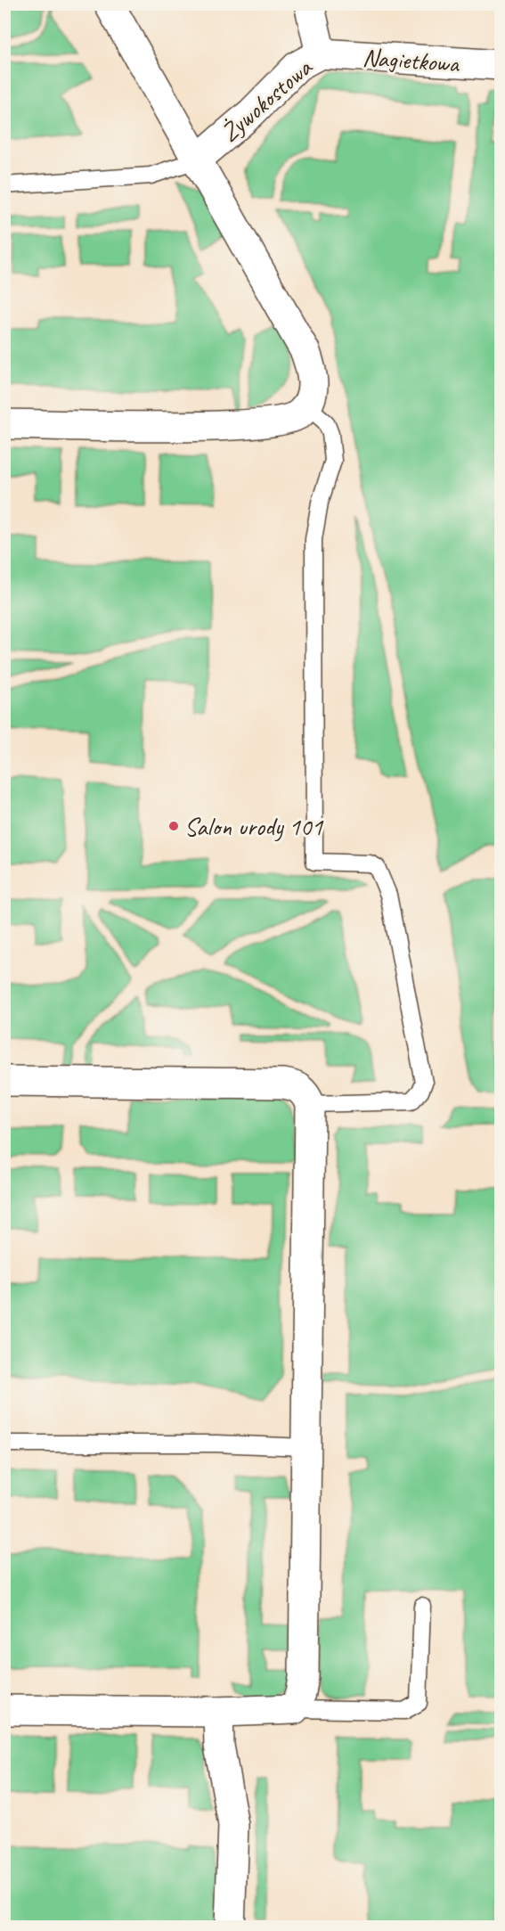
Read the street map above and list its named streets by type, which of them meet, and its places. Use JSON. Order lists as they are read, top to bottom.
{
  "streets": {
    "street": ["Nagietkowa", "Żywokostowa"]
  },
  "crossings": [
    ["Nagietkowa", "Żywokostowa"]
  ],
  "places": ["Salon urody 101"]
}
